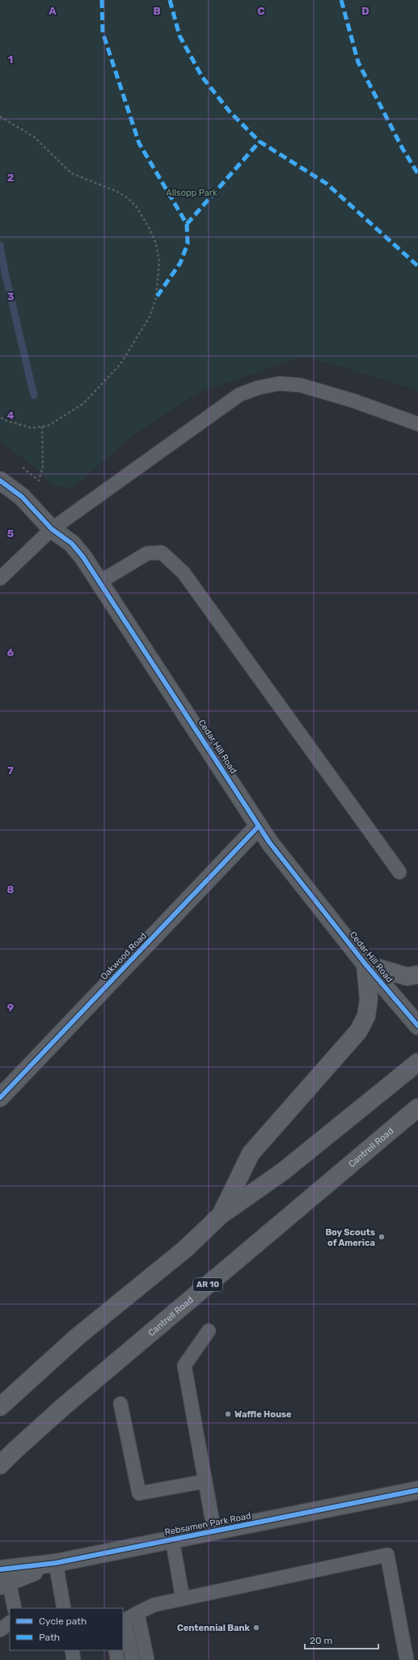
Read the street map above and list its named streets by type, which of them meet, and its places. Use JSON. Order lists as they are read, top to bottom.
{
  "streets": {
    "main road": ["Cantrell Road", "AR 10"],
    "street": ["Cedar Hill Road", "Oakwood Road", "Rebsamen Park Road"]
  },
  "crossings": [
    ["Cedar Hill Road", "Oakwood Road"]
  ],
  "parks": ["Allsopp Park"],
  "places": ["Boy Scouts of America", "Waffle House", "Centennial Bank"],
  "legend": ["Cycle path", "Path"],
  "scale_bar": "20 m",
  "grid": {
    "columns": [
      "A",
      "B",
      "C",
      "D"
    ],
    "rows": [
      "1",
      "2",
      "3",
      "4",
      "5",
      "6",
      "7",
      "8",
      "9"
    ]
  }
}
